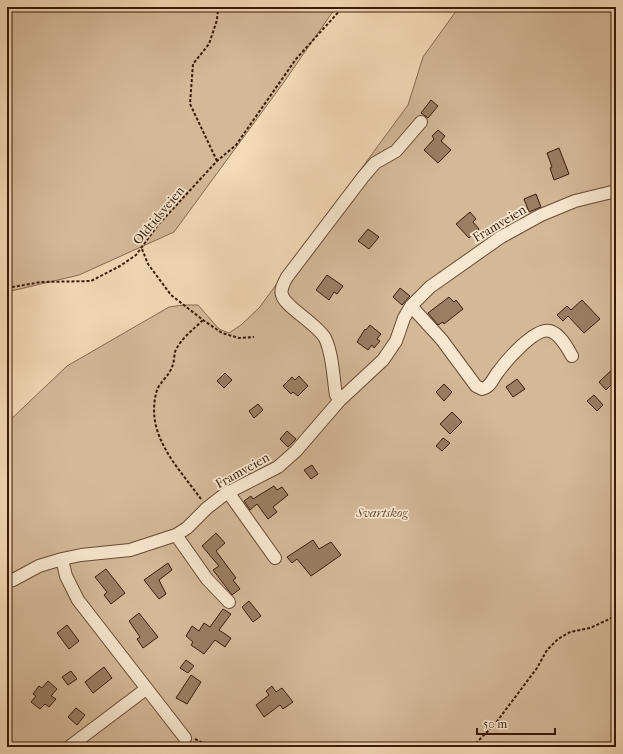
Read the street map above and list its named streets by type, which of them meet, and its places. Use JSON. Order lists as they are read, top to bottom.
{
  "streets": {
    "street": ["Framveien"],
    "path": ["Oldtidsveien"]
  },
  "parks": ["Svartskog"],
  "scale_bar": "50 m"
}
